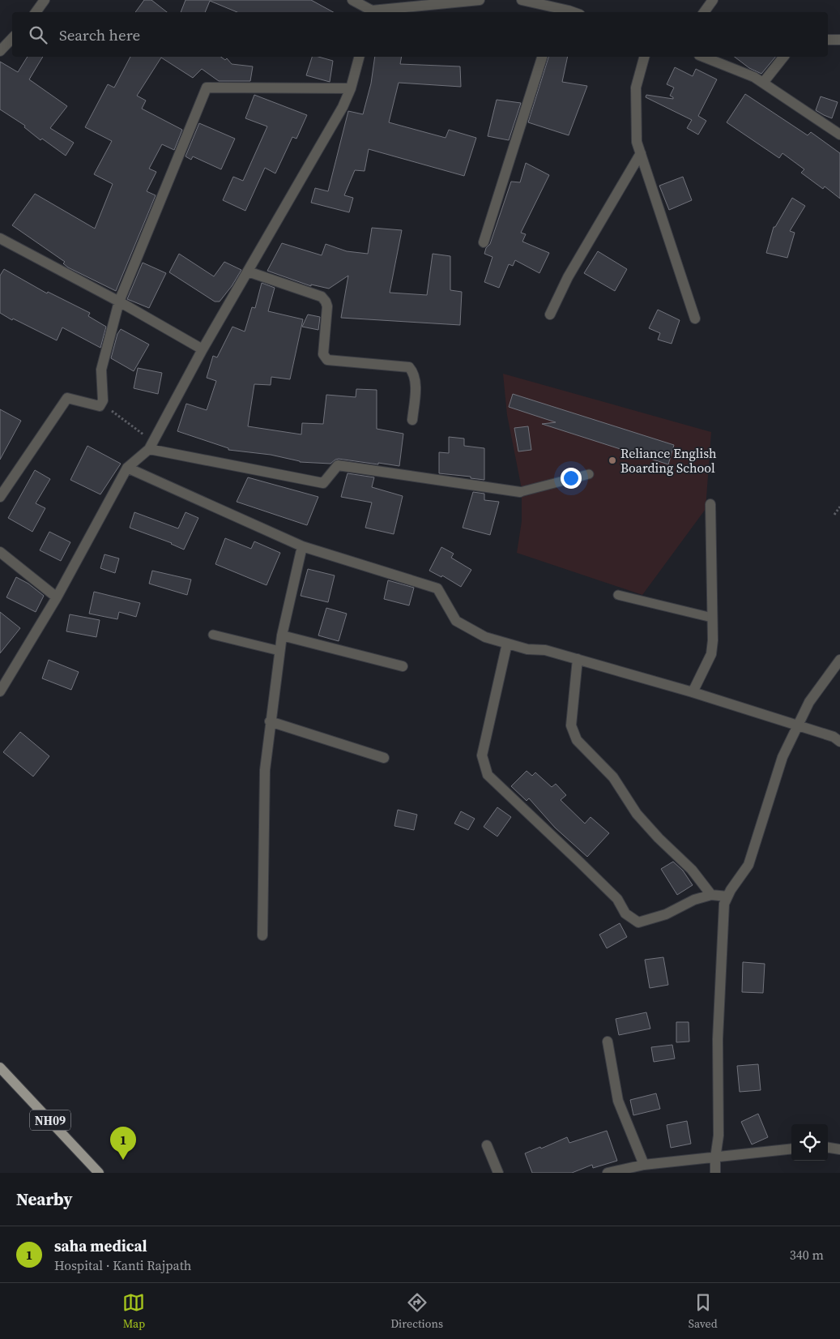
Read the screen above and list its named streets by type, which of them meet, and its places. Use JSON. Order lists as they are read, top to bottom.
{
  "streets": {
    "main road": ["NH09"]
  },
  "places": ["Reliance English Boarding School"],
  "page": {
    "search": "Search here",
    "pins": "1",
    "heading": "Nearby",
    "list": [
      {
        "mark": "1",
        "name": "saha medical",
        "note": "Hospital · Kanti Rajpath",
        "value": "340 m"
      }
    ],
    "nav": ["Map", "Directions", "Saved"]
  }
}
